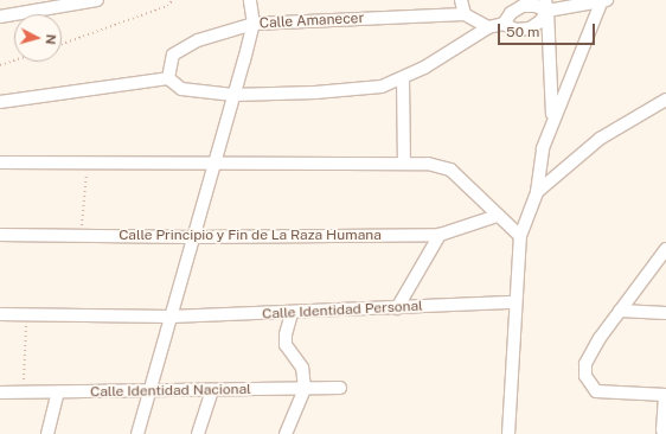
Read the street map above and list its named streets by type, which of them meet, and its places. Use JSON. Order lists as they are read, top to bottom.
{
  "streets": {
    "street": [
      "Calle Amanecer",
      "Calle Principio y Fin de La Raza Humana",
      "Calle Identidad Personal",
      "Calle Identidad Nacional"
    ]
  },
  "scale_bar": "50 m",
  "north": "right"
}
